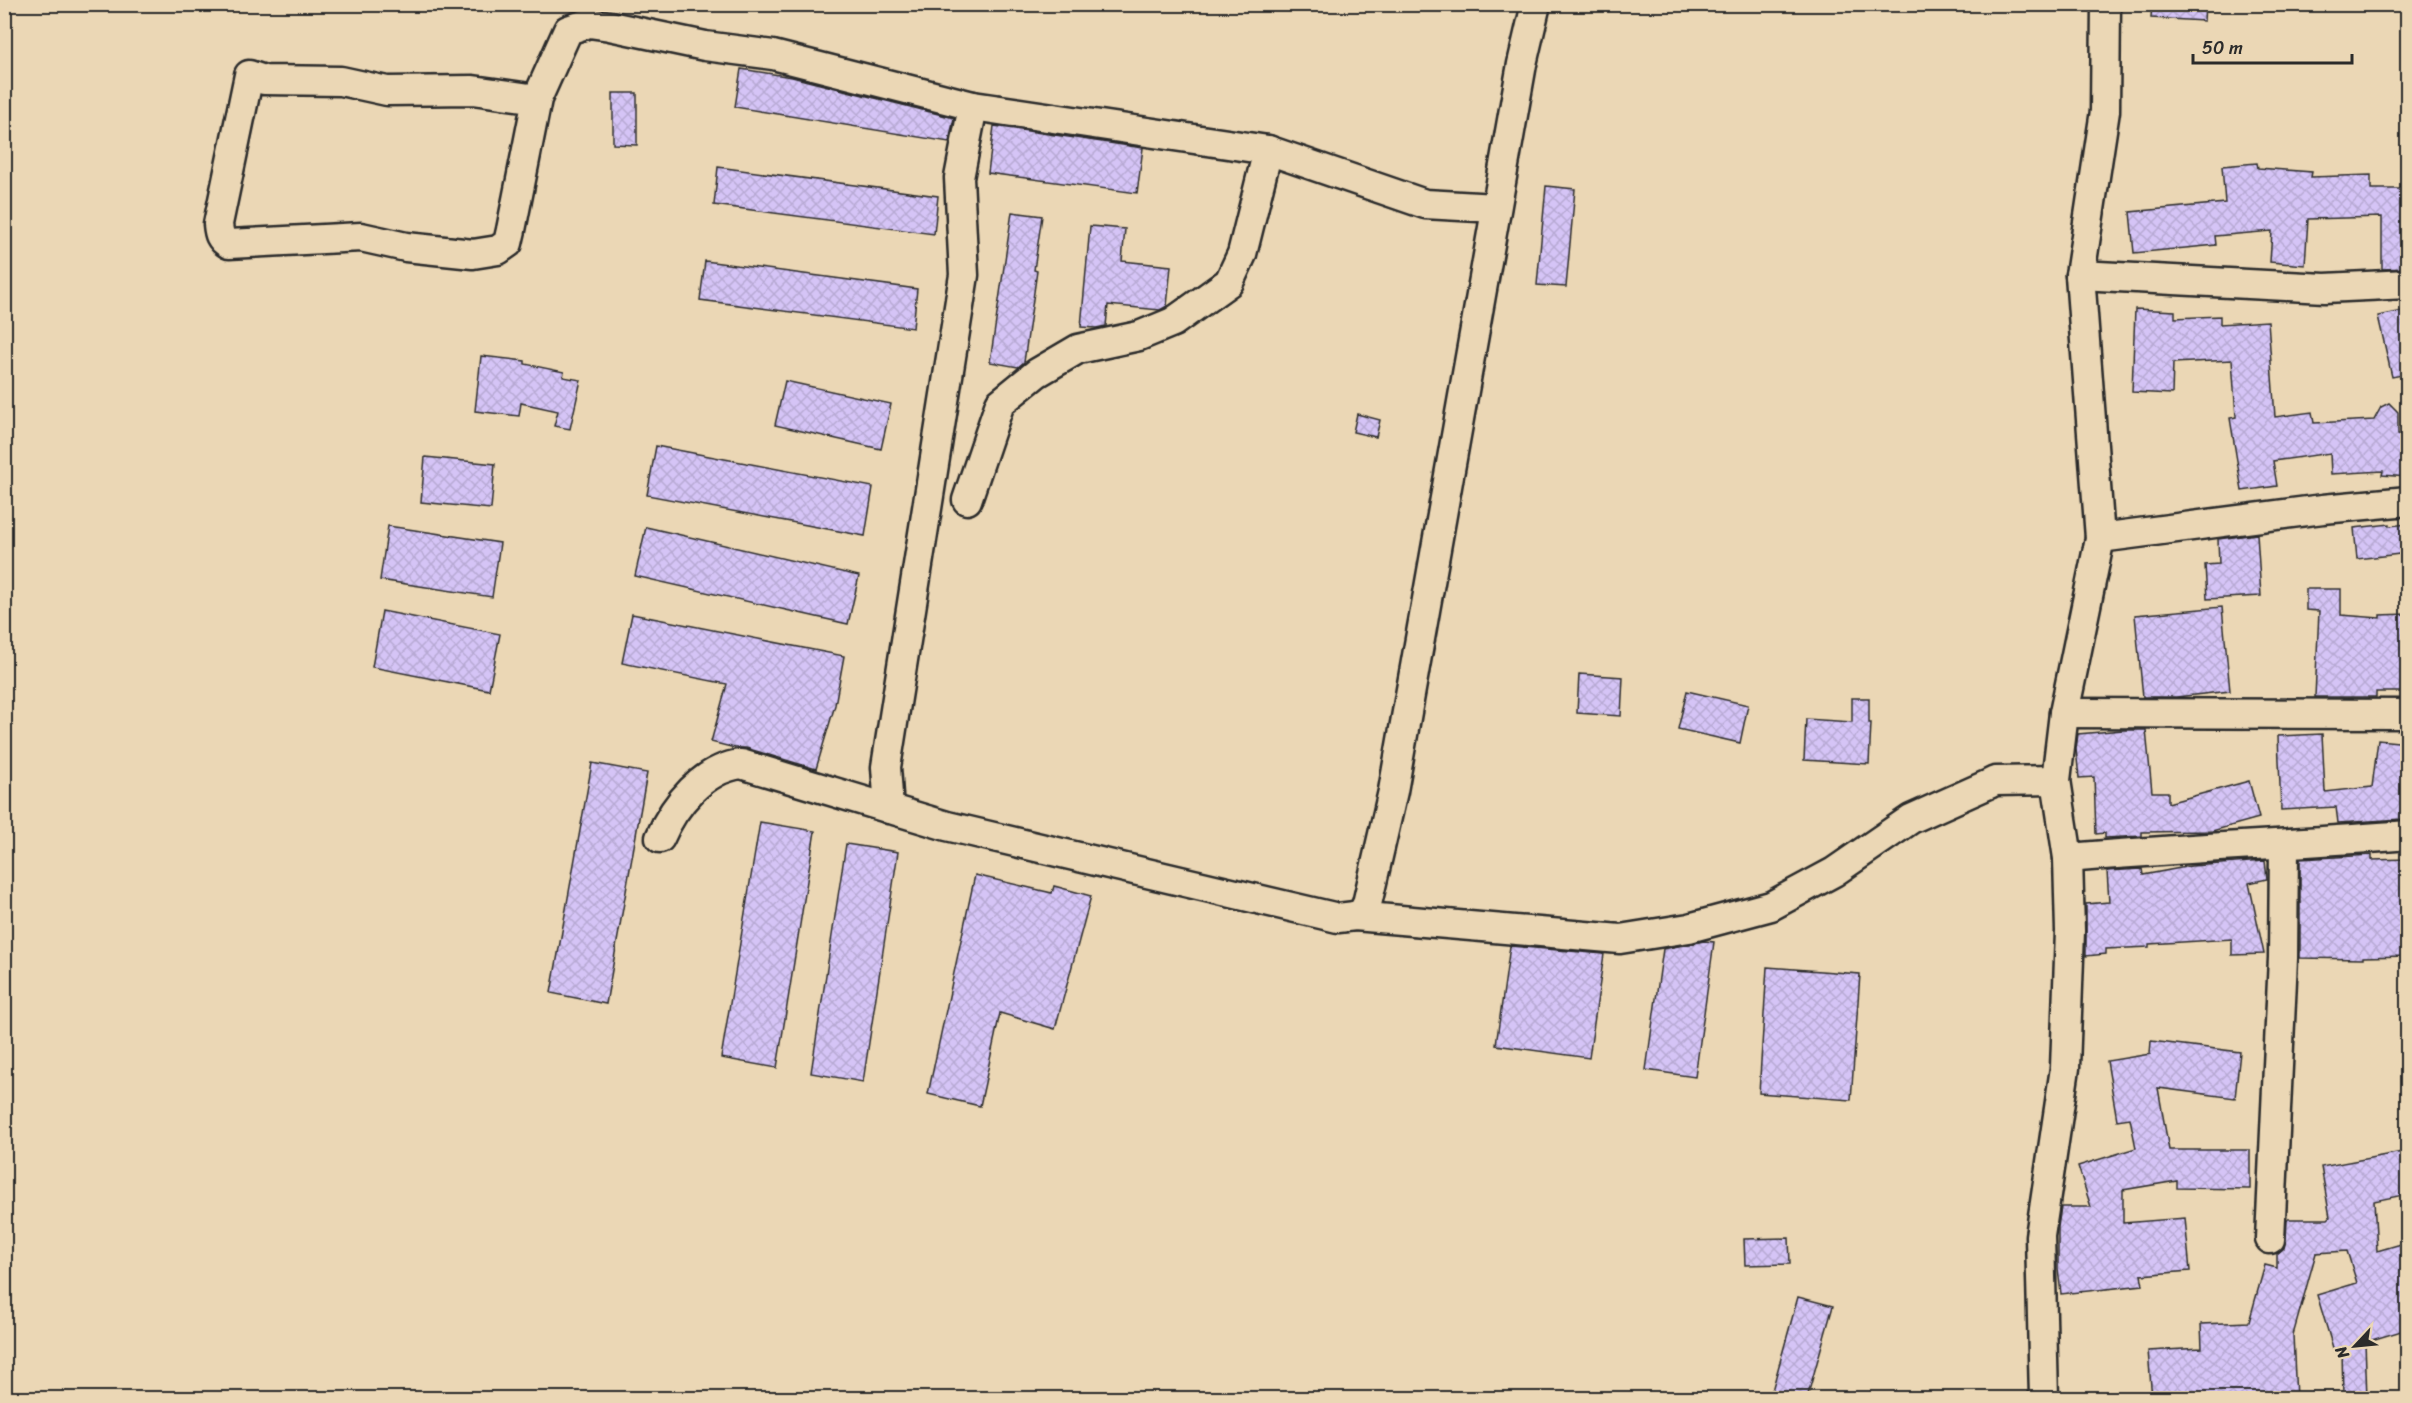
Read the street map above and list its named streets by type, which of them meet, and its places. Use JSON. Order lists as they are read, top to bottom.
{
  "scale_bar": "50 m",
  "north": "bottom left"
}
